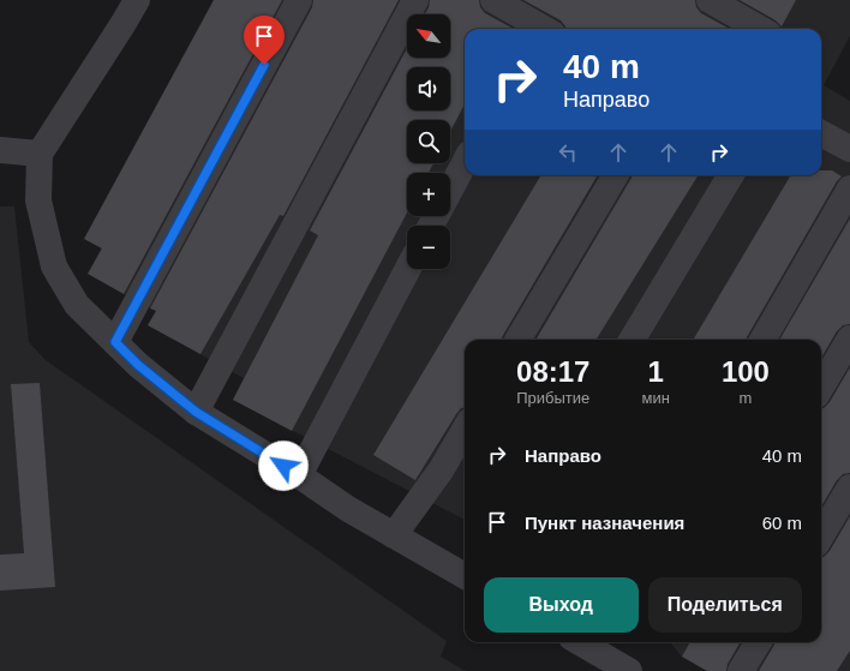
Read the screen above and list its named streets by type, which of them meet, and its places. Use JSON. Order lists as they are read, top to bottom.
{
  "north": "top left",
  "page": {
    "map_buttons": ["+", "−"],
    "turn": ["40 m", "Направо"],
    "eta": [
      "08:17",
      "Прибытие",
      "1",
      "мин",
      "100",
      "m"
    ],
    "list": [
      {
        "name": "Направо",
        "value": "40 m"
      },
      {
        "name": "Пункт назначения",
        "value": "60 m"
      }
    ],
    "buttons": ["Выход", "Поделиться"]
  }
}
